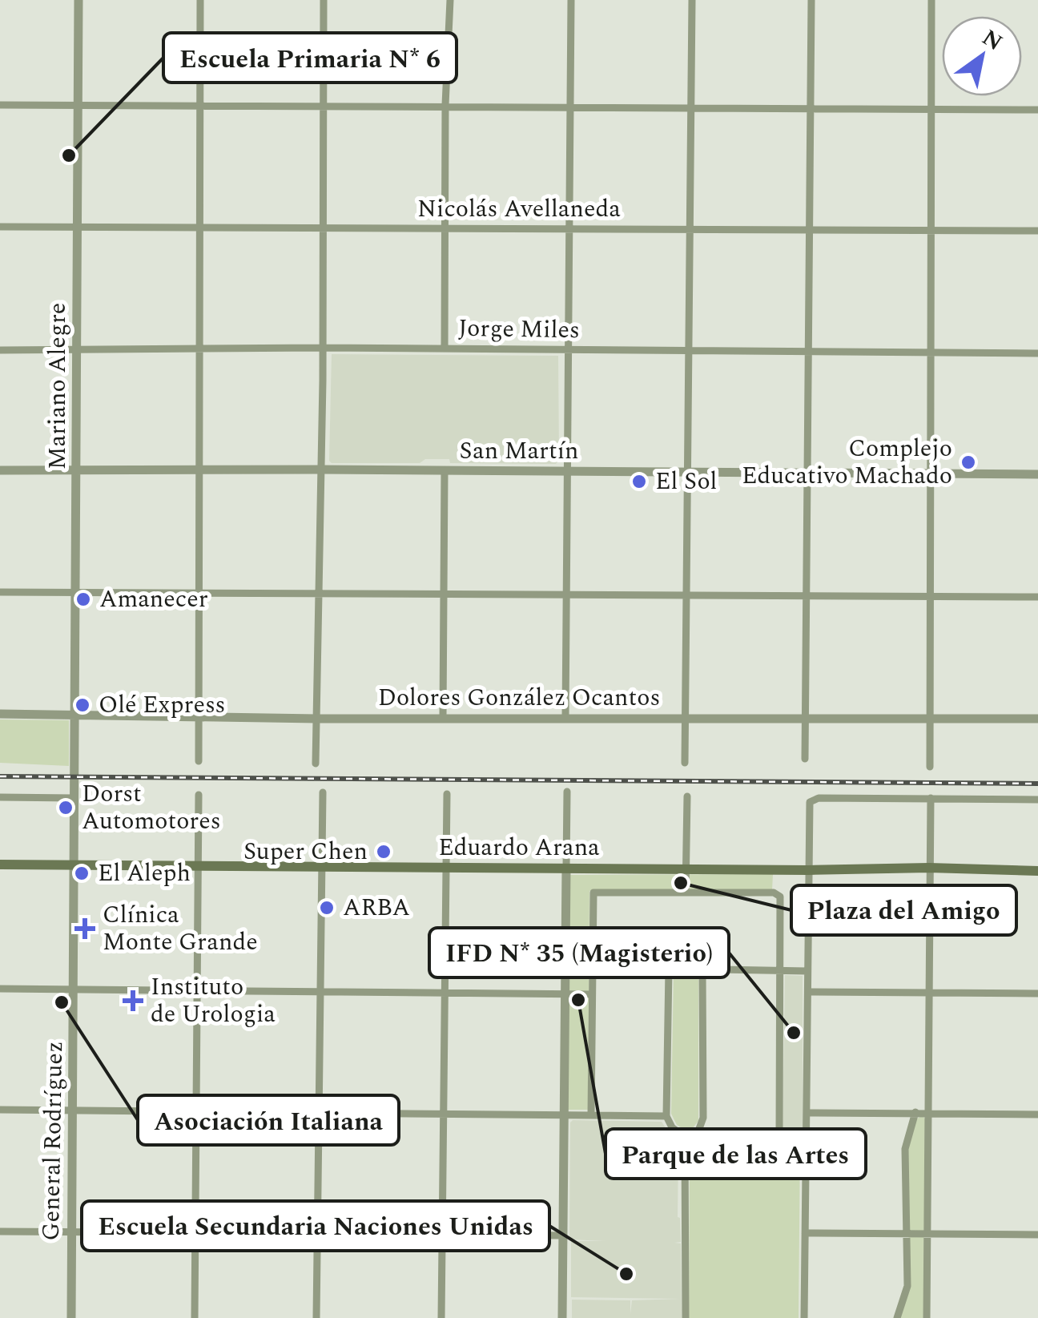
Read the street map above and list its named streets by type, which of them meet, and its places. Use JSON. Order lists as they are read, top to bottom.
{
  "streets": {
    "main road": ["Eduardo Arana"],
    "street": [
      "Nicolás Avellaneda",
      "Jorge Miles",
      "Mariano Alegre",
      "San Martín",
      "Dolores González Ocantos",
      "General Rodríguez"
    ]
  },
  "crossings": [
    ["Nicolás Avellaneda", "Mariano Alegre"],
    ["Jorge Miles", "Mariano Alegre"],
    ["Mariano Alegre", "San Martín"],
    ["Mariano Alegre", "Dolores González Ocantos"],
    ["Mariano Alegre", "General Rodríguez"],
    ["Eduardo Arana", "General Rodríguez"]
  ],
  "places": {
    "other": [
      "Escuela Primaria N* 6",
      "Complejo Educativo Machado",
      "El Sol",
      "Amanecer",
      "Olé Express",
      "Dorst Automotores",
      "Super Chen",
      "El Aleph",
      "Plaza del Amigo",
      "ARBA",
      "Parque de las Artes",
      "Asociación Italiana",
      "IFD N* 35 (Magisterio)",
      "Escuela Secundaria Naciones Unidas"
    ],
    "health": ["Clínica Monte Grande", "Instituto de Urologia"]
  },
  "north": "top right"
}
